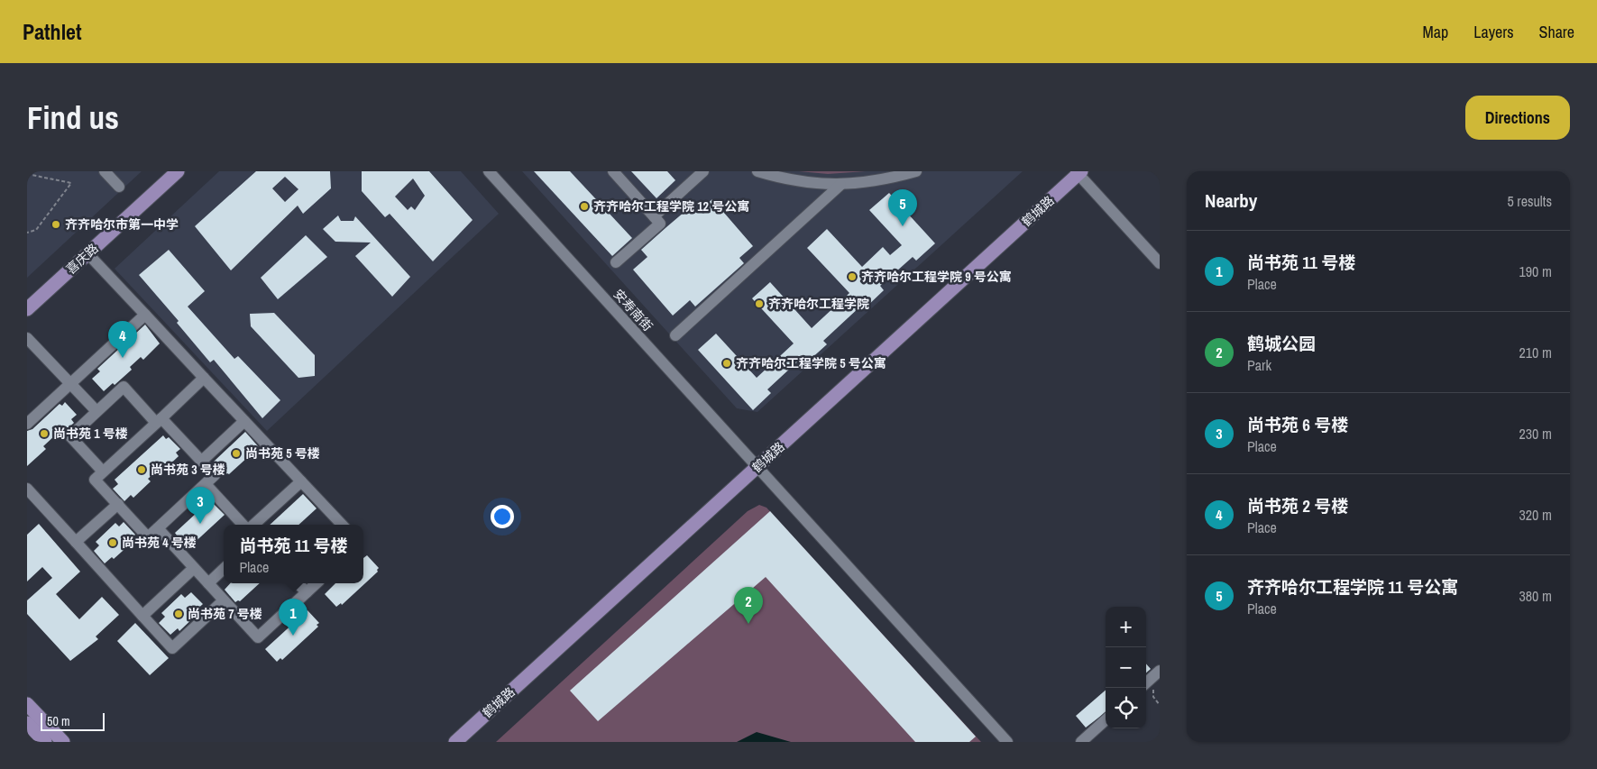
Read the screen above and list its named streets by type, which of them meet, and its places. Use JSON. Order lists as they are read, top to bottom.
{
  "streets": {
    "main road": ["鹤城路", "喜庆路"],
    "street": ["安寿南街"]
  },
  "crossings": [
    ["鹤城路", "安寿南街"]
  ],
  "places": [
    "齐齐哈尔工程学院 12 号公寓",
    "齐齐哈尔市第一中学",
    "齐齐哈尔工程学院 9 号公寓",
    "齐齐哈尔工程学院",
    "齐齐哈尔工程学院 5 号公寓",
    "尚书苑 1 号楼",
    "尚书苑 5 号楼",
    "尚书苑 3 号楼",
    "尚书苑 4 号楼",
    "尚书苑 7 号楼"
  ],
  "scale_bar": "50 m",
  "page": {
    "header": "Pathlet",
    "nav": ["Map", "Layers", "Share"],
    "buttons": "Directions",
    "title": "Find us",
    "heading": ["Nearby", "5 results"],
    "pins": [
      "5",
      "4",
      "3",
      "2",
      "1"
    ],
    "list": [
      {
        "mark": "1",
        "name": "尚书苑 11 号楼",
        "note": "Place",
        "value": "190 m"
      },
      {
        "mark": "2",
        "name": "鹤城公园",
        "note": "Park",
        "value": "210 m"
      },
      {
        "mark": "3",
        "name": "尚书苑 6 号楼",
        "note": "Place",
        "value": "230 m"
      },
      {
        "mark": "4",
        "name": "尚书苑 2 号楼",
        "note": "Place",
        "value": "320 m"
      },
      {
        "mark": "5",
        "name": "齐齐哈尔工程学院 11 号公寓",
        "note": "Place",
        "value": "380 m"
      }
    ],
    "popup": ["尚书苑 11 号楼", "Place"],
    "map_buttons": ["+", "−"],
    "scale": "50 m"
  }
}
